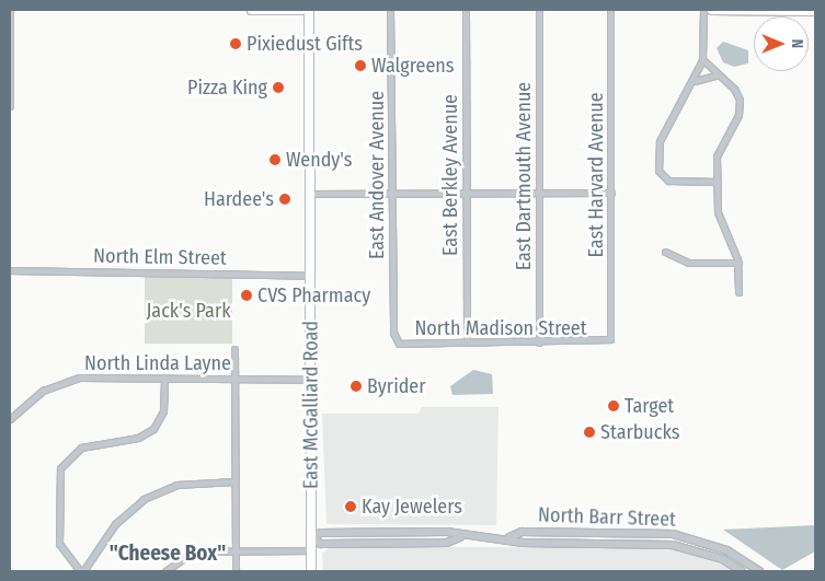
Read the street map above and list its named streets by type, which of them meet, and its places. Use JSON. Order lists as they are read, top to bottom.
{
  "streets": {
    "main road": ["East McGalliard Road"],
    "street": [
      "East Andover Avenue",
      "East Berkley Avenue",
      "East Harvard Avenue",
      "East Dartmouth Avenue",
      "North Elm Street",
      "North Madison Street",
      "North Linda Layne",
      "North Barr Street"
    ]
  },
  "crossings": [
    ["East Andover Avenue", "North Madison Street"],
    ["East Berkley Avenue", "North Madison Street"],
    ["East Harvard Avenue", "North Madison Street"],
    ["East Dartmouth Avenue", "North Madison Street"],
    ["North Elm Street", "East McGalliard Road"],
    ["North Linda Layne", "East McGalliard Road"],
    ["East McGalliard Road", "North Barr Street"]
  ],
  "districts": ["\"Cheese Box\""],
  "parks": ["Jack's Park"],
  "places": [
    "Pixiedust Gifts",
    "Walgreens",
    "Pizza King",
    "Wendy's",
    "Hardee's",
    "CVS Pharmacy",
    "Byrider",
    "Target",
    "Starbucks",
    "Kay Jewelers"
  ],
  "north": "right"
}
